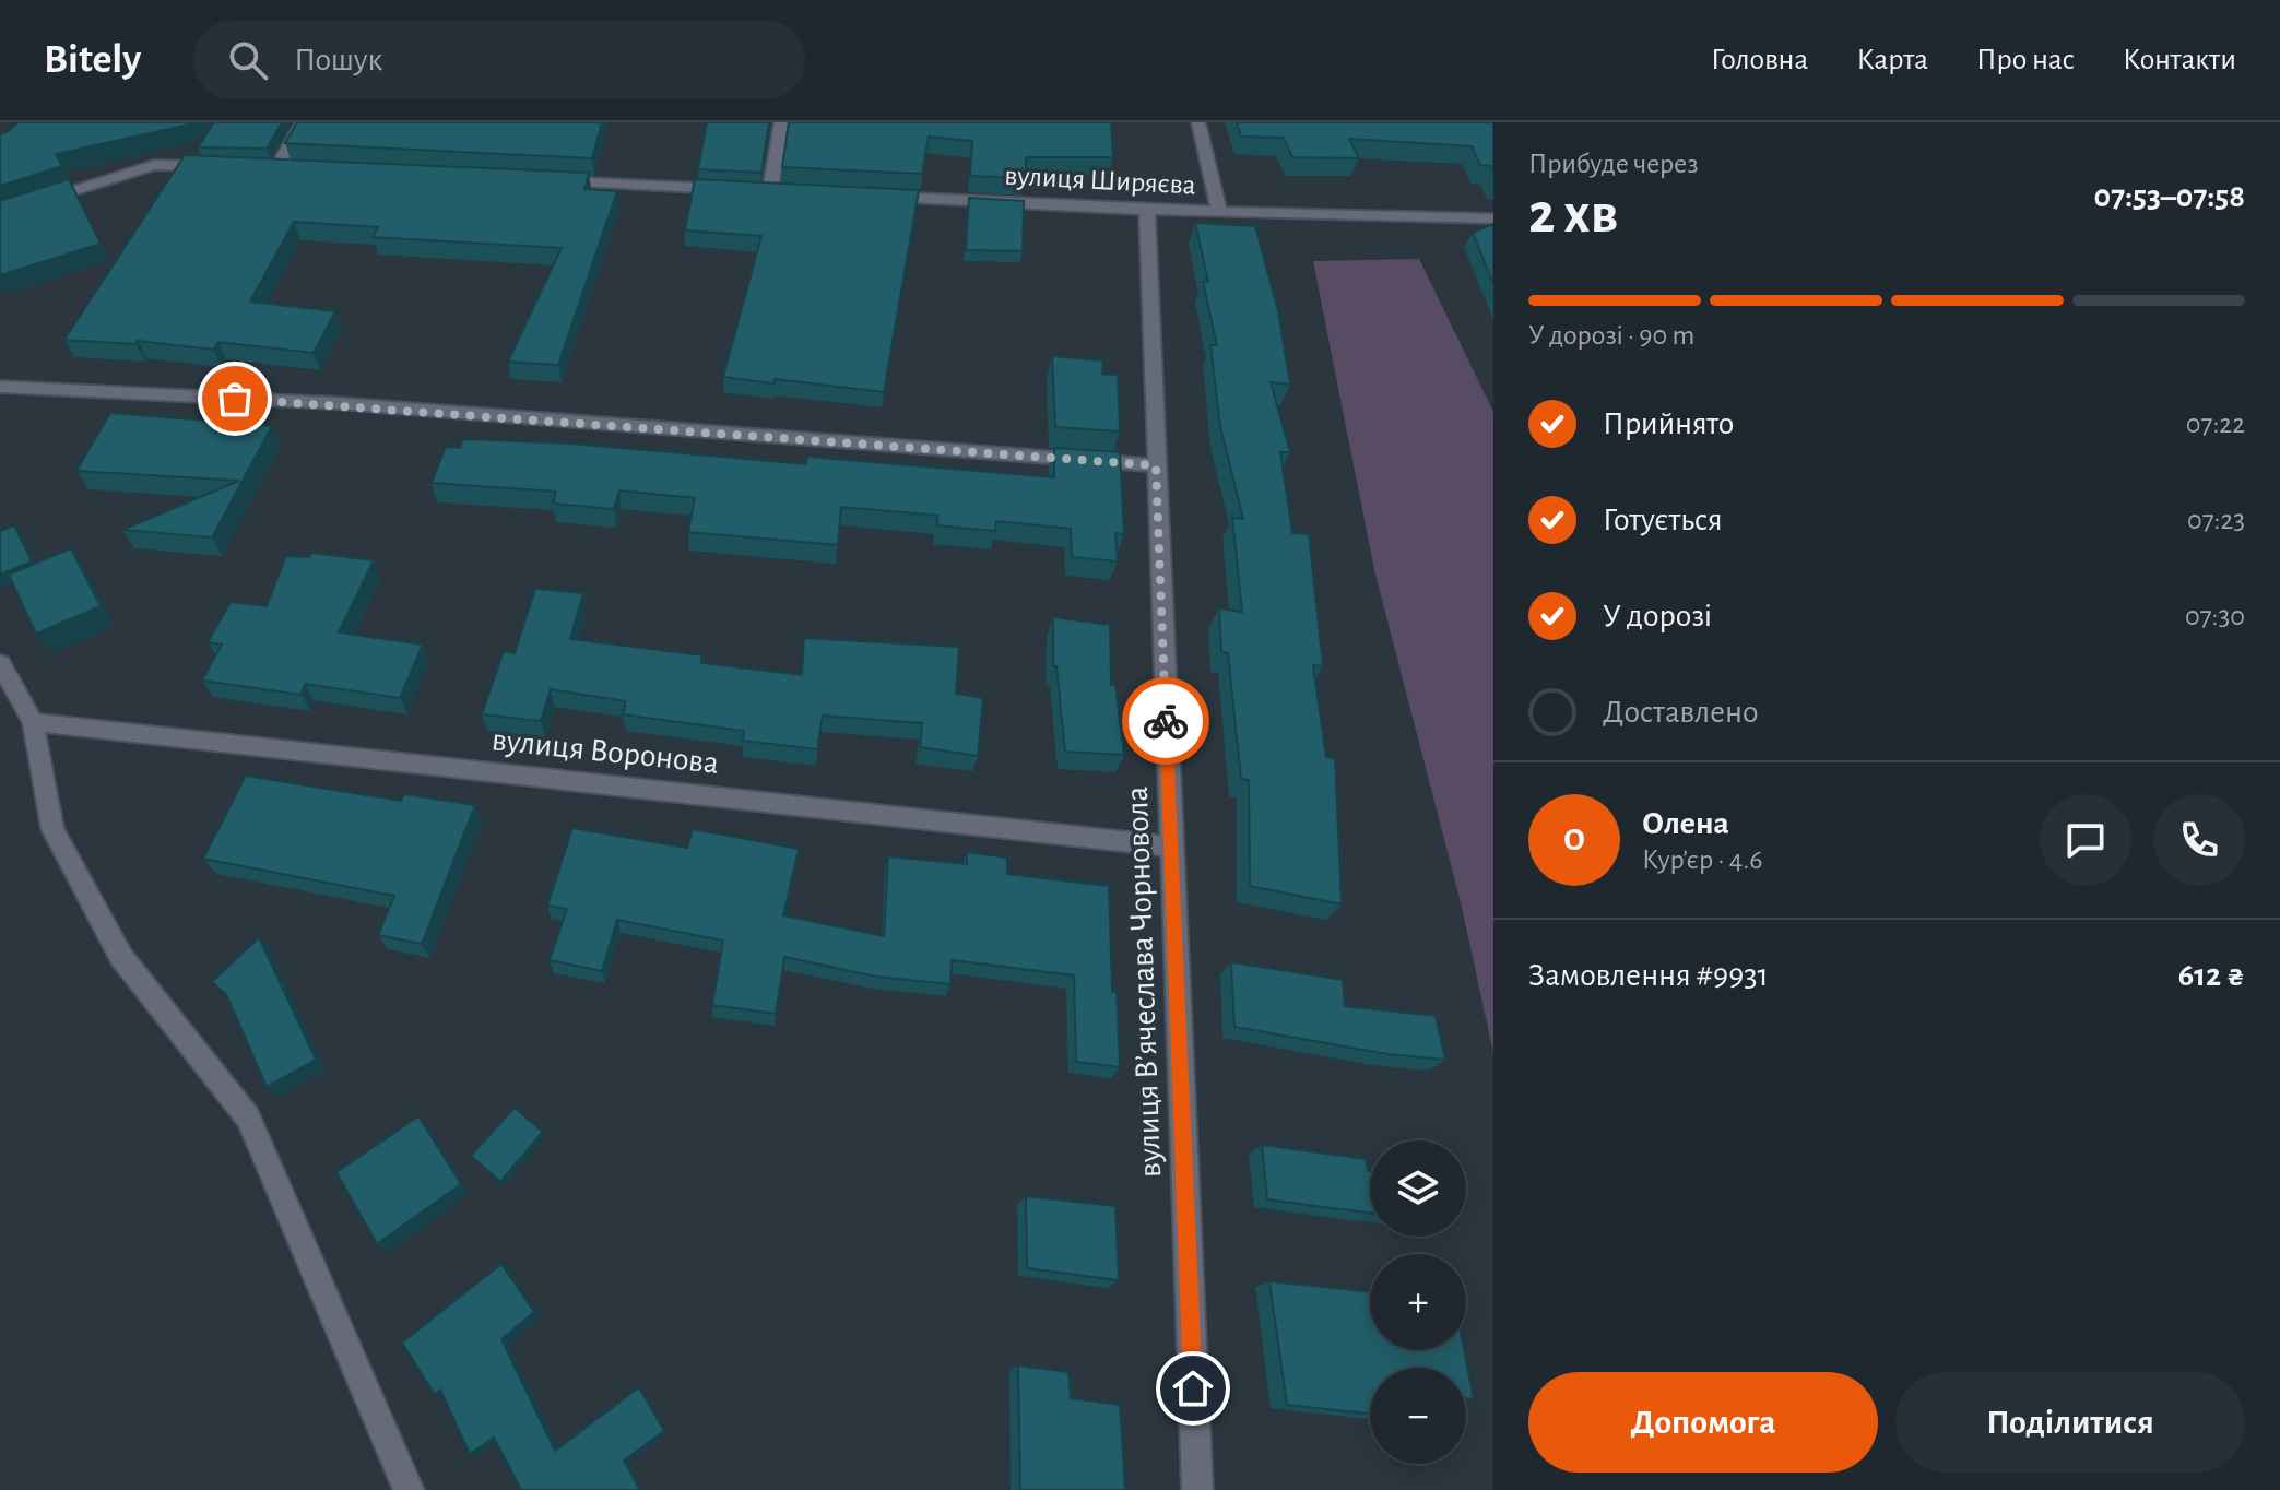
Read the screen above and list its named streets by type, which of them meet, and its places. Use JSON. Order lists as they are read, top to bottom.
{
  "streets": {
    "street": ["вулиця Ширяєва", "вулиця Воронова", "вулиця Вʼячеслава Чорновола"]
  },
  "crossings": [
    ["вулиця Ширяєва", "вулиця Вʼячеслава Чорновола"],
    ["вулиця Воронова", "вулиця Вʼячеслава Чорновола"]
  ],
  "page": {
    "header": "Bitely",
    "search": "Пошук",
    "nav": [
      "Головна",
      "Карта",
      "Про нас",
      "Контакти"
    ],
    "heading": ["2 хв", "Прибуде через", "07:53–07:58"],
    "panel": [
      "Олена",
      "Кур’єр · 4.6",
      "Замовлення #9931",
      "612 ₴"
    ],
    "bar": "У дорозі · 90 m",
    "list": [
      ["Прийнято", "07:22"],
      ["Готується", "07:23"],
      ["У дорозі", "07:30"],
      "Доставлено"
    ],
    "round": "О",
    "map_buttons": ["+", "−"],
    "buttons": ["Допомога", "Поділитися"]
  }
}
